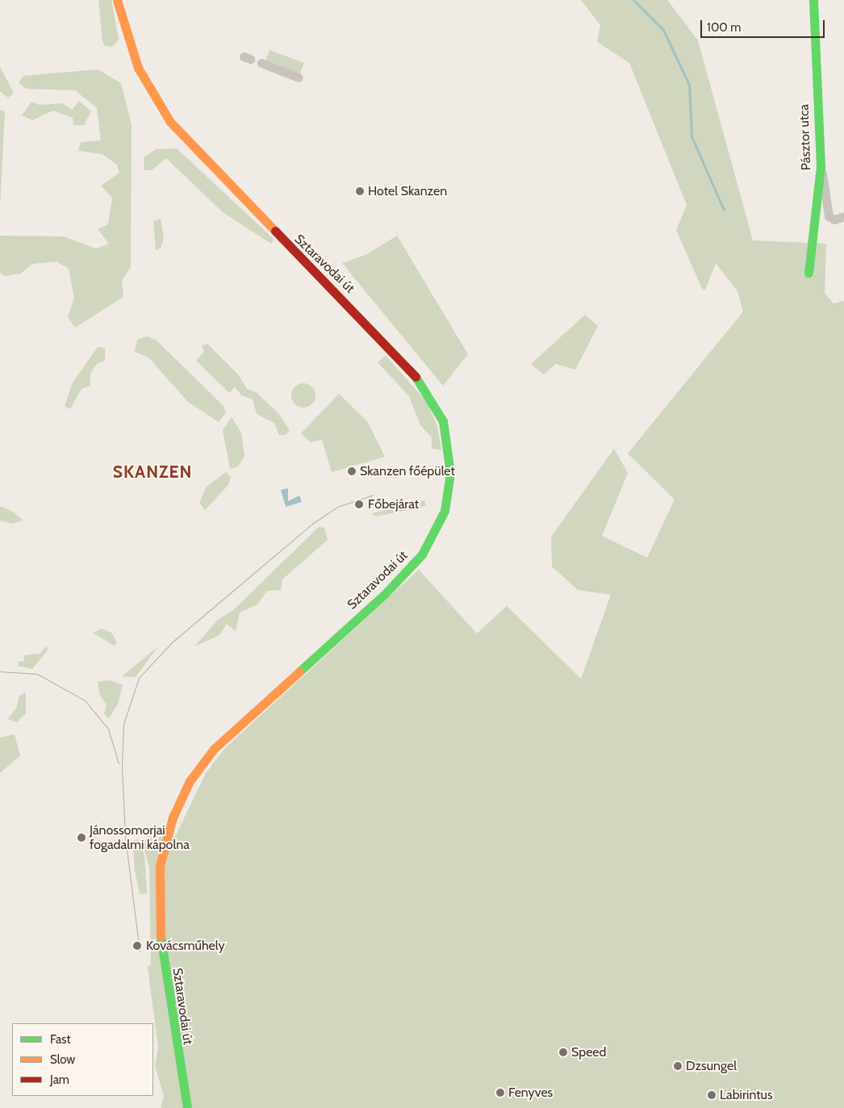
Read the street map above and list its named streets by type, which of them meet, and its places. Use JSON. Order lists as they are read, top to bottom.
{
  "streets": {
    "street": ["Pásztor utca", "Sztaravodai út"]
  },
  "districts": ["SKANZEN"],
  "places": [
    "Hotel Skanzen",
    "Skanzen főépület",
    "Főbejárat",
    "Jánossomorjai fogadalmi kápolna",
    "Kovácsműhely",
    "Speed",
    "Dzsungel",
    "Fenyves",
    "Labirintus"
  ],
  "legend": ["Fast", "Slow", "Jam"],
  "scale_bar": "100 m"
}
